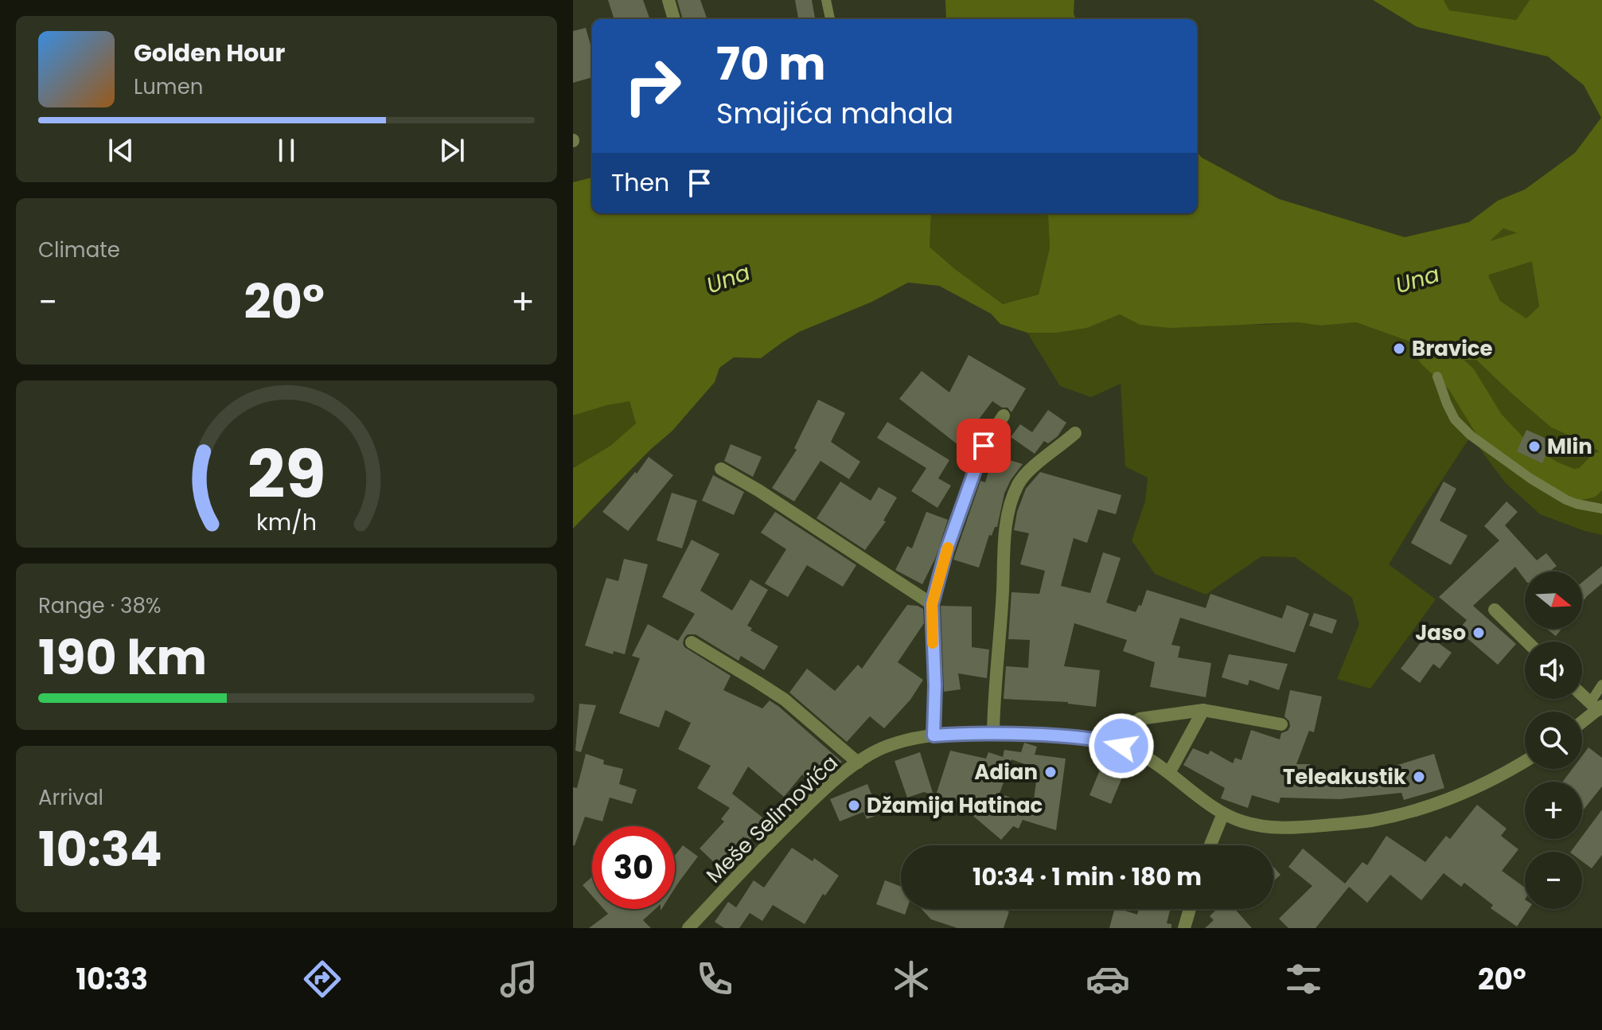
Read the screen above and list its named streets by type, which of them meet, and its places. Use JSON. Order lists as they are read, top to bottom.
{
  "streets": {
    "street": ["Meše Selimovića"]
  },
  "water": ["Una"],
  "places": [
    "Bravice",
    "Mlin",
    "Jaso",
    "Adian",
    "Teleakustik",
    "Džamija Hatinac"
  ],
  "north": "right",
  "page": {
    "turn": ["70 m", "Smajića mahala"],
    "song": ["Golden Hour", "Lumen"],
    "then": "Then",
    "tile": [
      "Climate",
      ["Range · 38%", "190 km"],
      ["Arrival", "10:34"]
    ],
    "heat": ["−", "20°", "+"],
    "map_buttons": ["+", "−"],
    "limit": "30",
    "trip": "10:34 · 1 min · 180 m",
    "tabs": ["10:33", "20°"],
    "gauge": ["29", "km/h"]
  }
}
